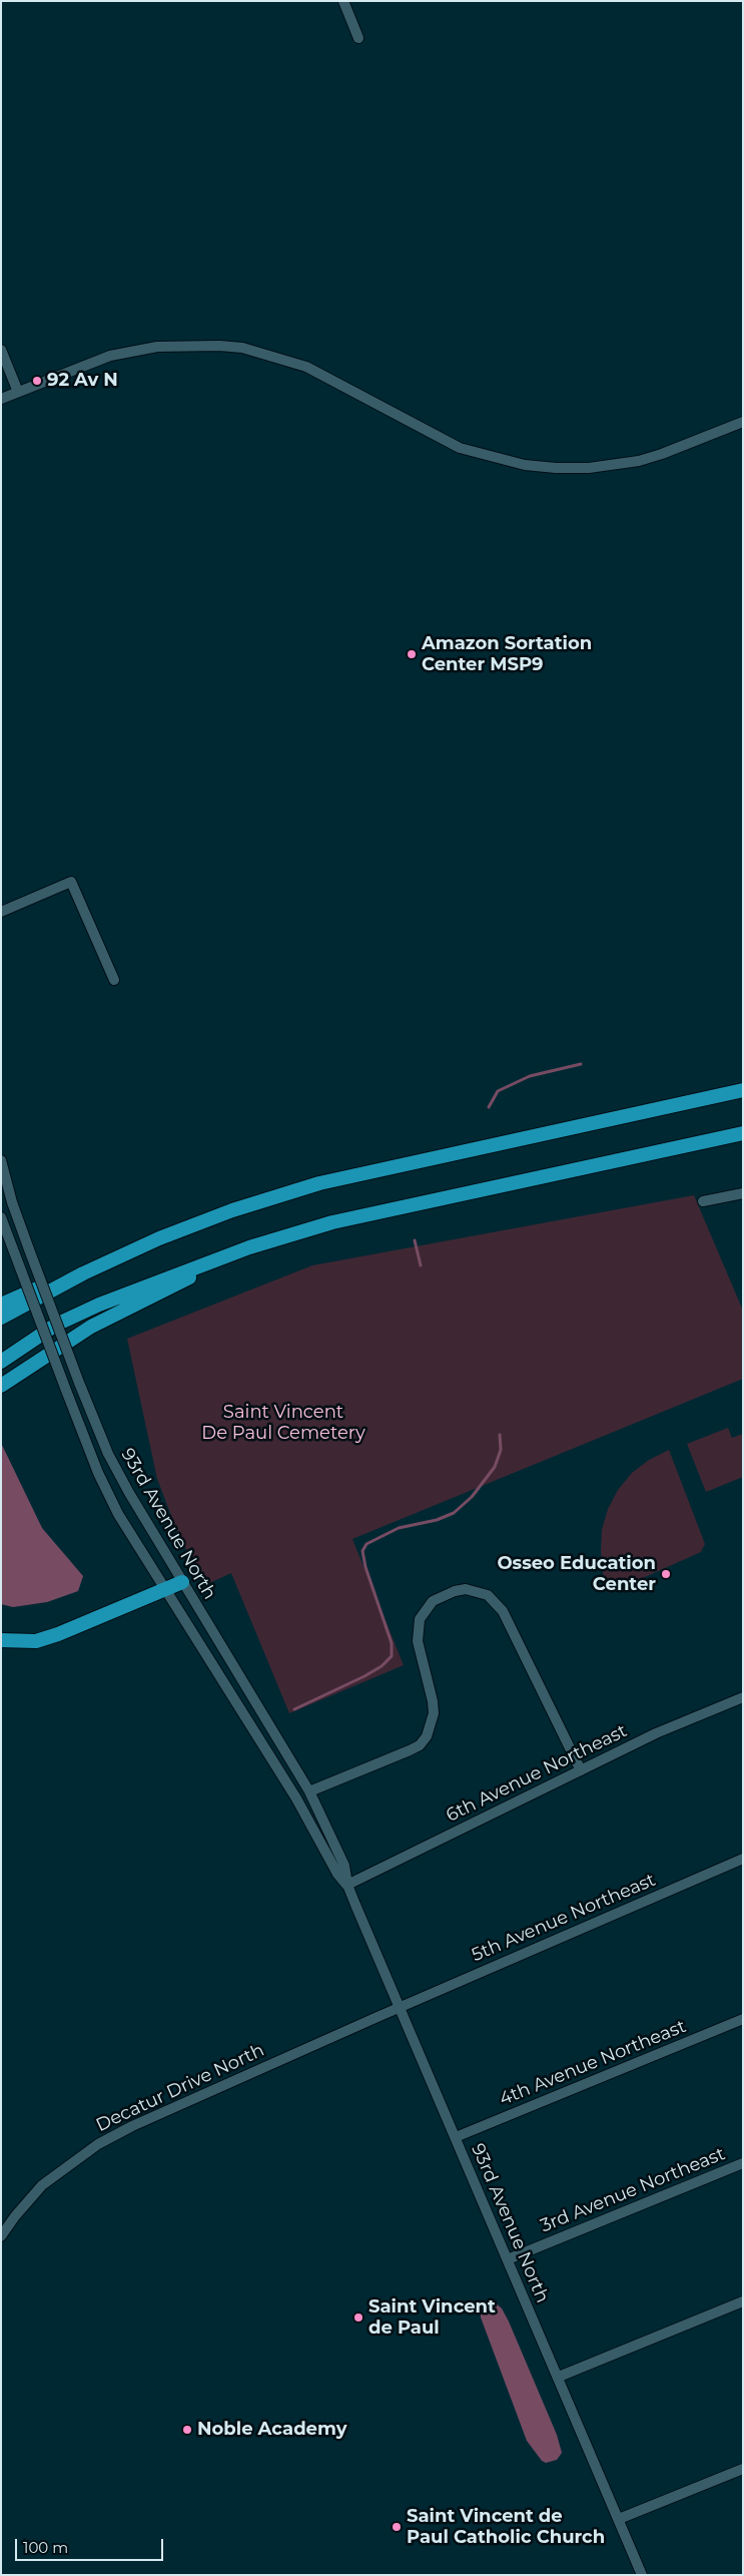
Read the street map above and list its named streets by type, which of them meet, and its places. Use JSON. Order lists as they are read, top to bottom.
{
  "streets": {
    "street": [
      "93rd Avenue North",
      "6th Avenue Northeast",
      "5th Avenue Northeast",
      "4th Avenue Northeast",
      "Decatur Drive North",
      "3rd Avenue Northeast"
    ]
  },
  "crossings": [
    ["93rd Avenue North", "6th Avenue Northeast"],
    ["93rd Avenue North", "5th Avenue Northeast"],
    ["93rd Avenue North", "4th Avenue Northeast"],
    ["93rd Avenue North", "Decatur Drive North"],
    ["93rd Avenue North", "3rd Avenue Northeast"],
    ["5th Avenue Northeast", "Decatur Drive North"]
  ],
  "parks": ["Saint Vincent De Paul Cemetery"],
  "places": [
    "92 Av N",
    "Amazon Sortation Center MSP9",
    "Osseo Education Center",
    "Saint Vincent de Paul",
    "Noble Academy",
    "Saint Vincent de Paul Catholic Church"
  ],
  "scale_bar": "100 m"
}
